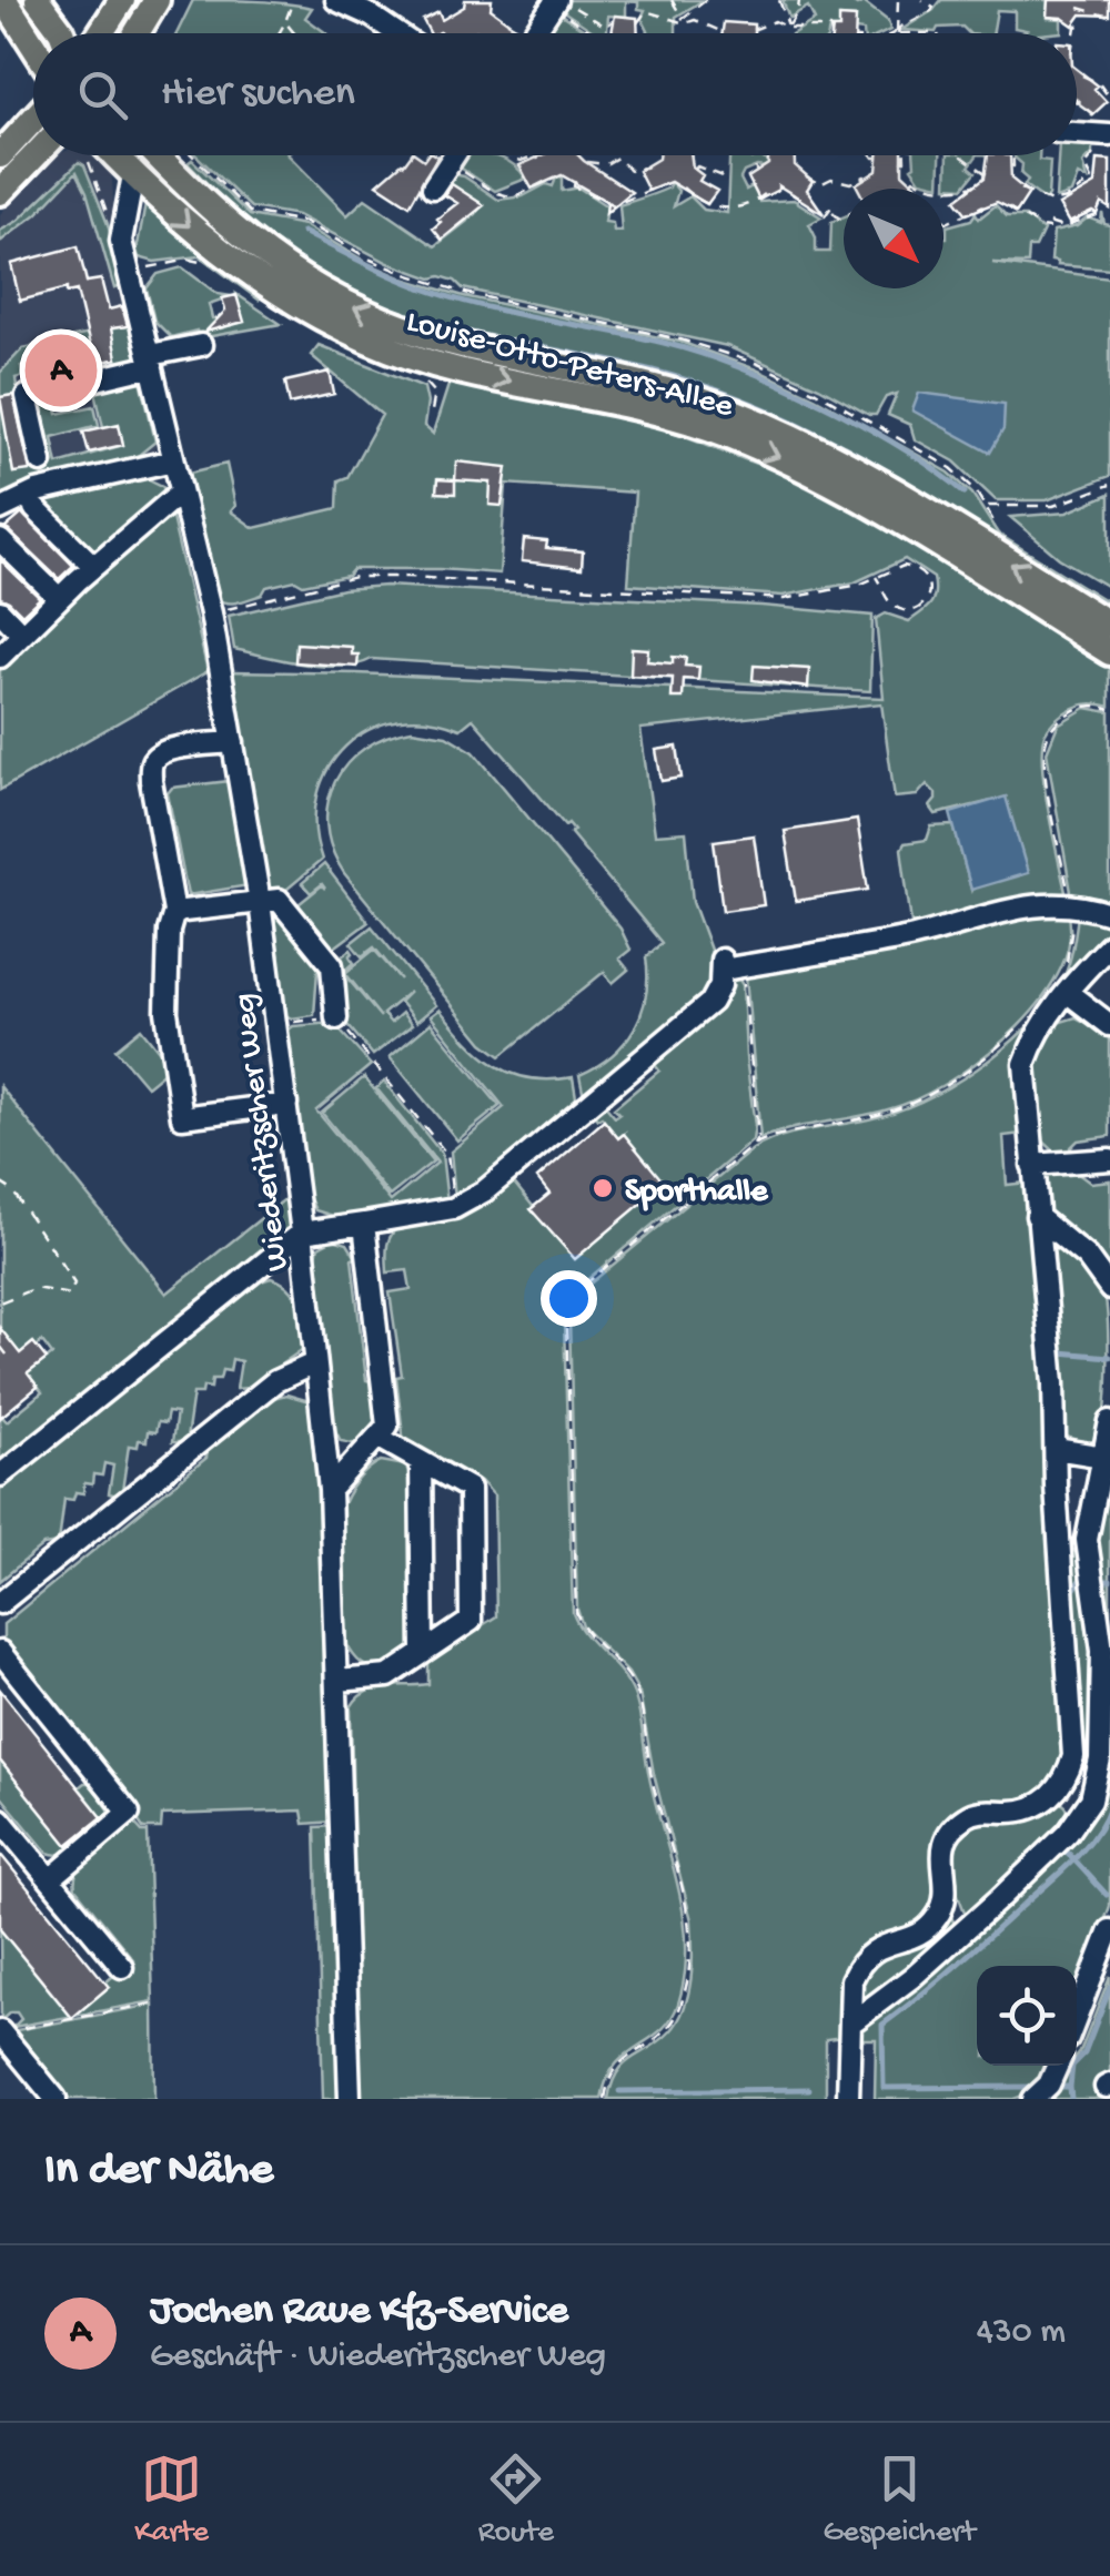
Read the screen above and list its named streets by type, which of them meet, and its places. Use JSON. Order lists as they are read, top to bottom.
{
  "streets": {
    "main road": ["Louise-Otto-Peters-Allee"],
    "street": ["Wiederitzscher Weg"]
  },
  "crossings": [
    ["Louise-Otto-Peters-Allee", "Wiederitzscher Weg"]
  ],
  "places": ["Sporthalle"],
  "north": "bottom right",
  "page": {
    "search": "Hier suchen",
    "pins": "A",
    "heading": "In der Nähe",
    "list": [
      {
        "mark": "A",
        "name": "Jochen Raue Kfz-Service",
        "note": "Geschäft · Wiederitzscher Weg",
        "value": "430 m"
      }
    ],
    "nav": ["Karte", "Route", "Gespeichert"]
  }
}
